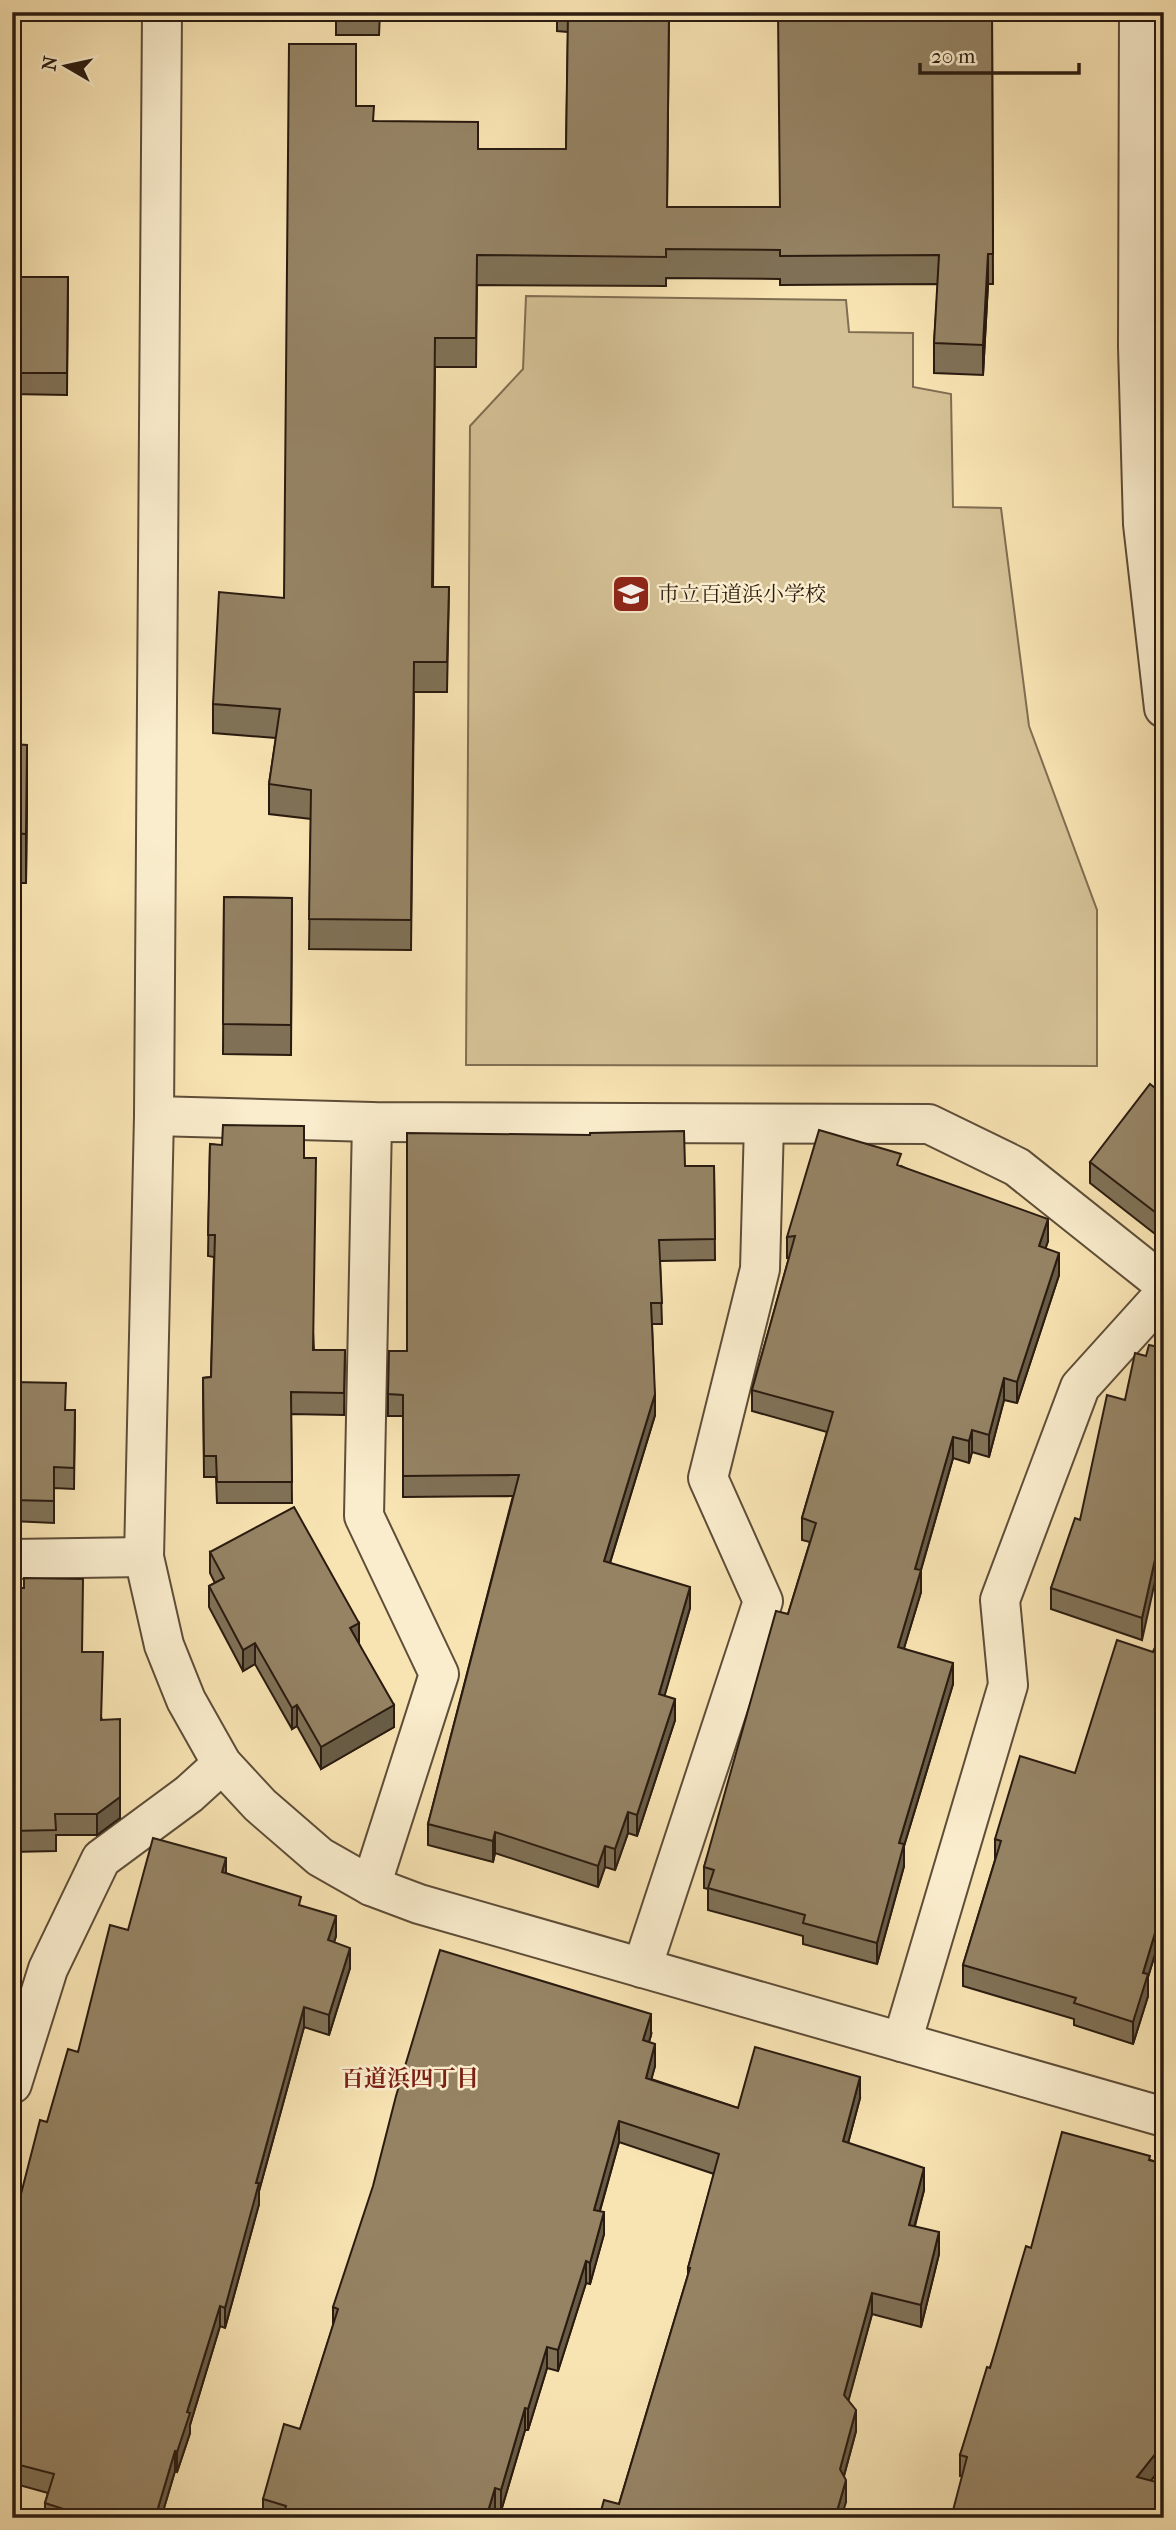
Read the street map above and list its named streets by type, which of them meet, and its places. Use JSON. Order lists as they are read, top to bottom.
{
  "districts": ["百道浜四丁目"],
  "places": {
    "school or university": ["市立百道浜小学校"]
  },
  "scale_bar": "20 m",
  "north": "left"
}
